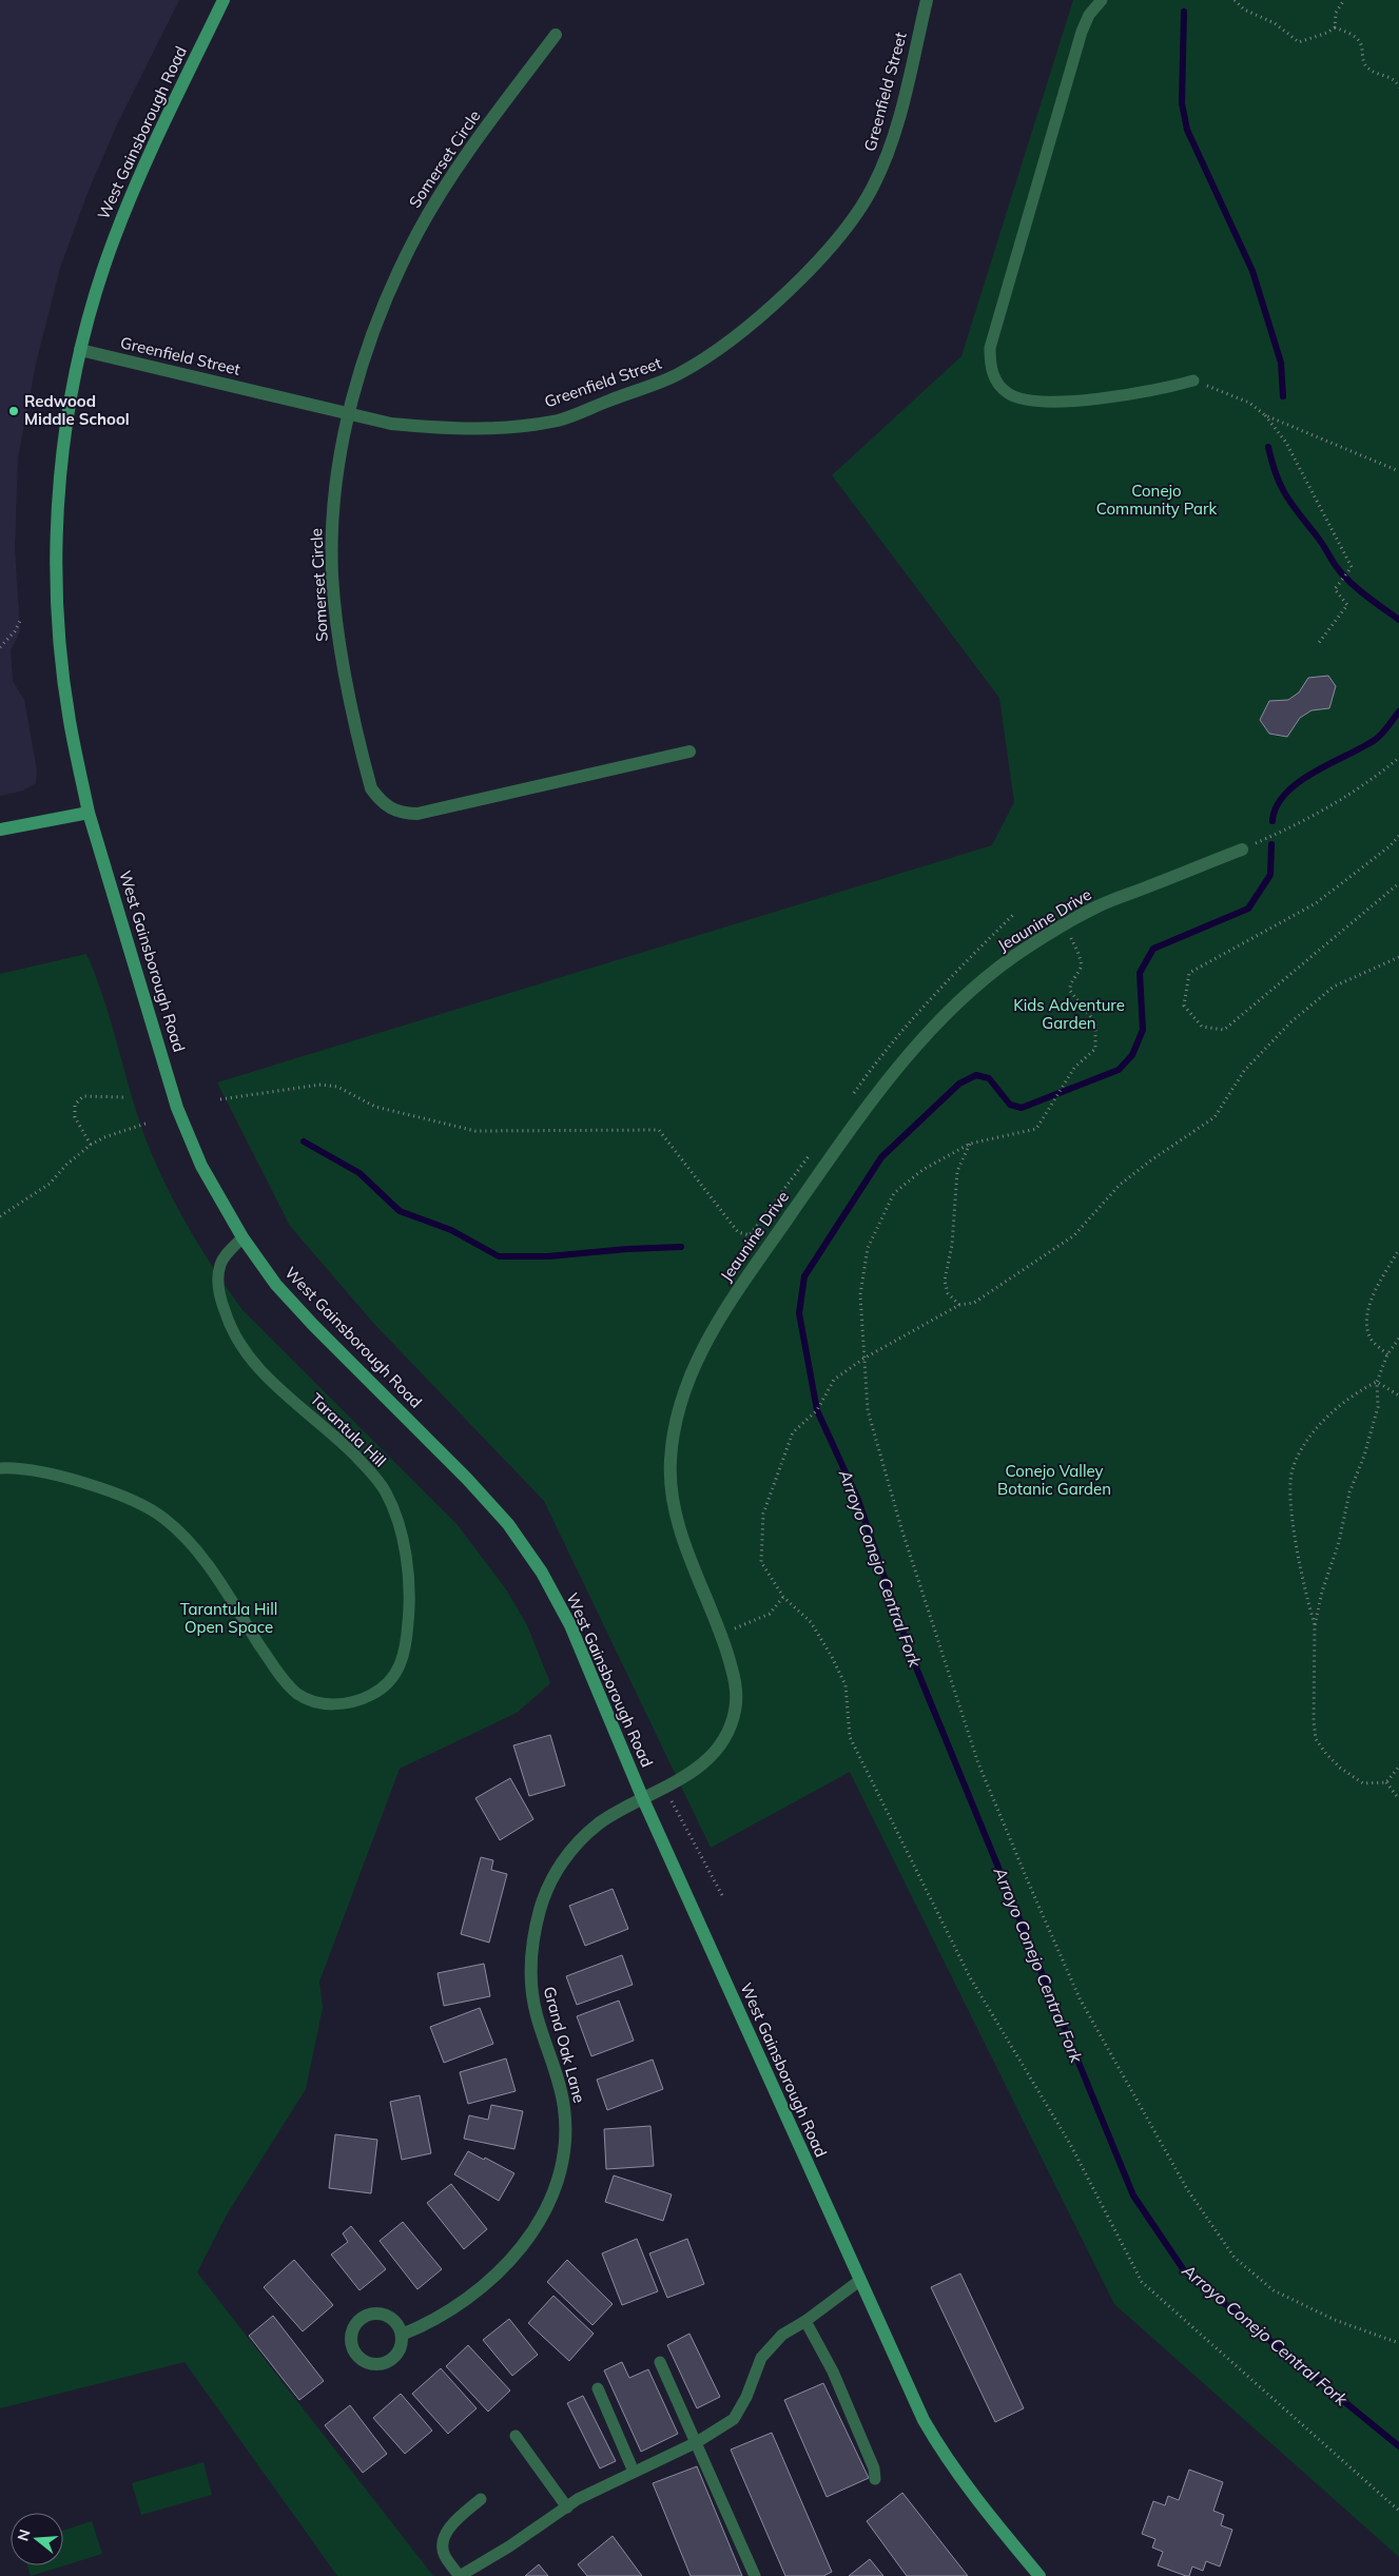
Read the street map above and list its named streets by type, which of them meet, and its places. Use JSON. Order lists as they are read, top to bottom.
{
  "streets": {
    "street": [
      "Greenfield Street",
      "West Gainsborough Road",
      "Somerset Circle",
      "Jeaunine Drive",
      "Grand Oak Lane"
    ],
    "lane": ["Tarantula Hill"]
  },
  "crossings": [
    ["Greenfield Street", "West Gainsborough Road"],
    ["Greenfield Street", "Somerset Circle"],
    ["West Gainsborough Road", "Jeaunine Drive"],
    ["West Gainsborough Road", "Tarantula Hill"],
    ["West Gainsborough Road", "Grand Oak Lane"],
    ["Jeaunine Drive", "Grand Oak Lane"]
  ],
  "water": ["Arroyo Conejo Central Fork"],
  "parks": [
    "Conejo Community Park",
    "Kids Adventure Garden",
    "Conejo Valley Botanic Garden",
    "Tarantula Hill Open Space"
  ],
  "places": ["Redwood Middle School"],
  "north": "left"
}
